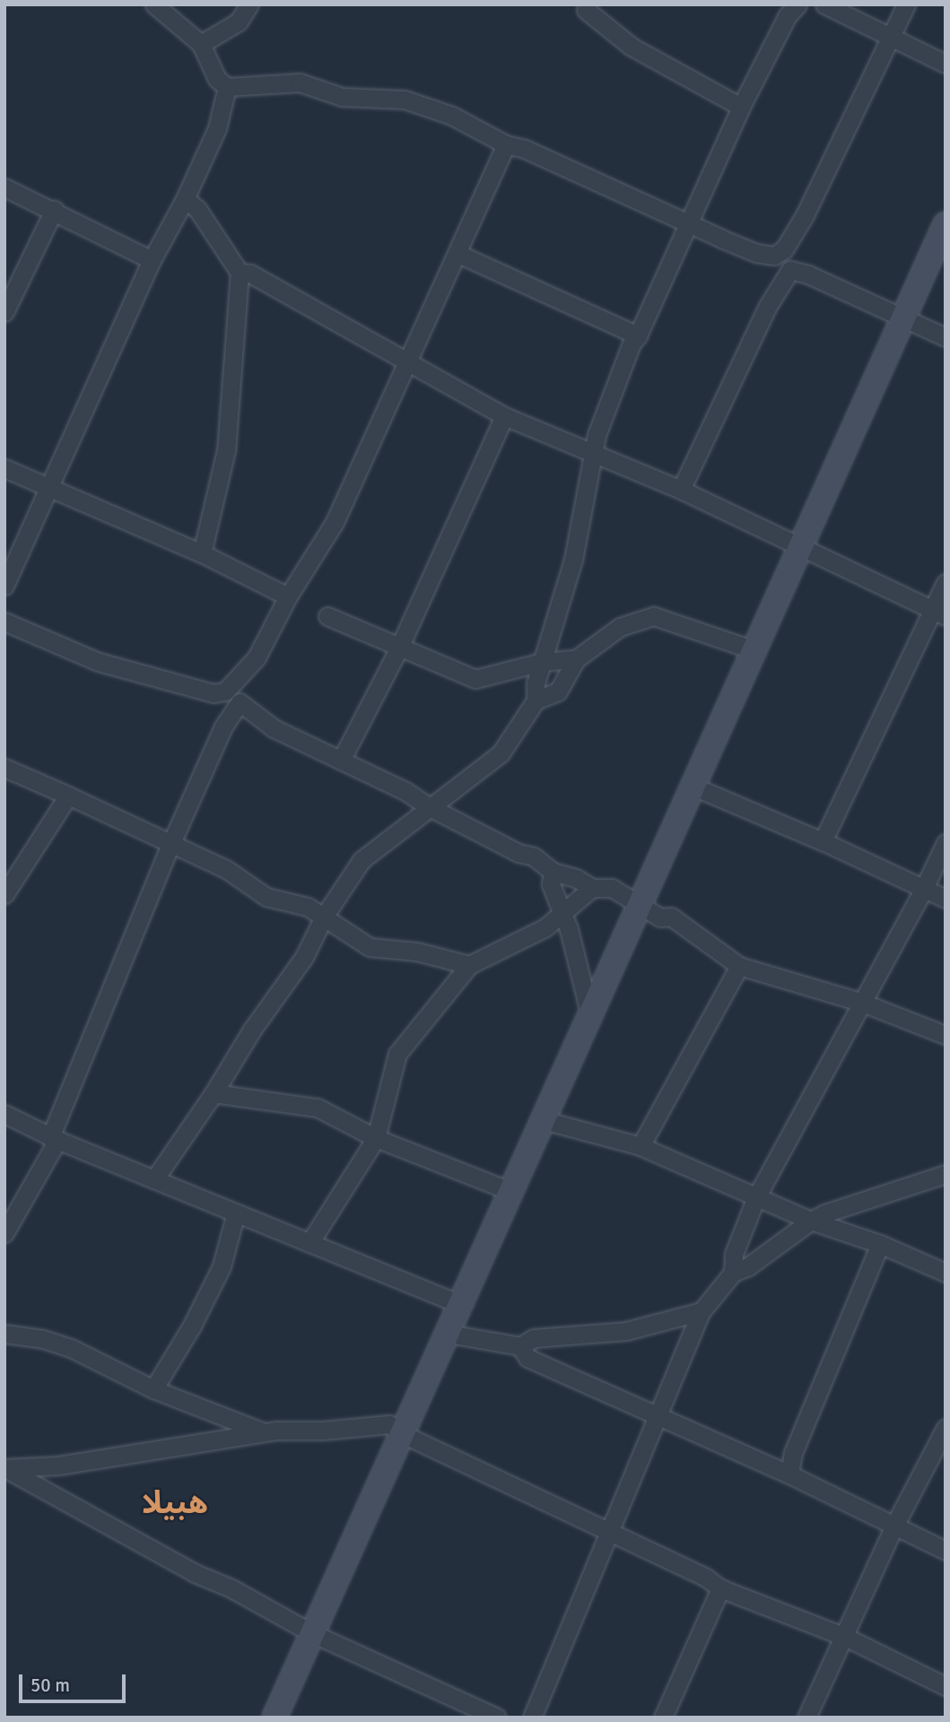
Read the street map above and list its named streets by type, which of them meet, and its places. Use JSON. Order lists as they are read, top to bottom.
{
  "districts": ["هبيلا"],
  "scale_bar": "50 m"
}
